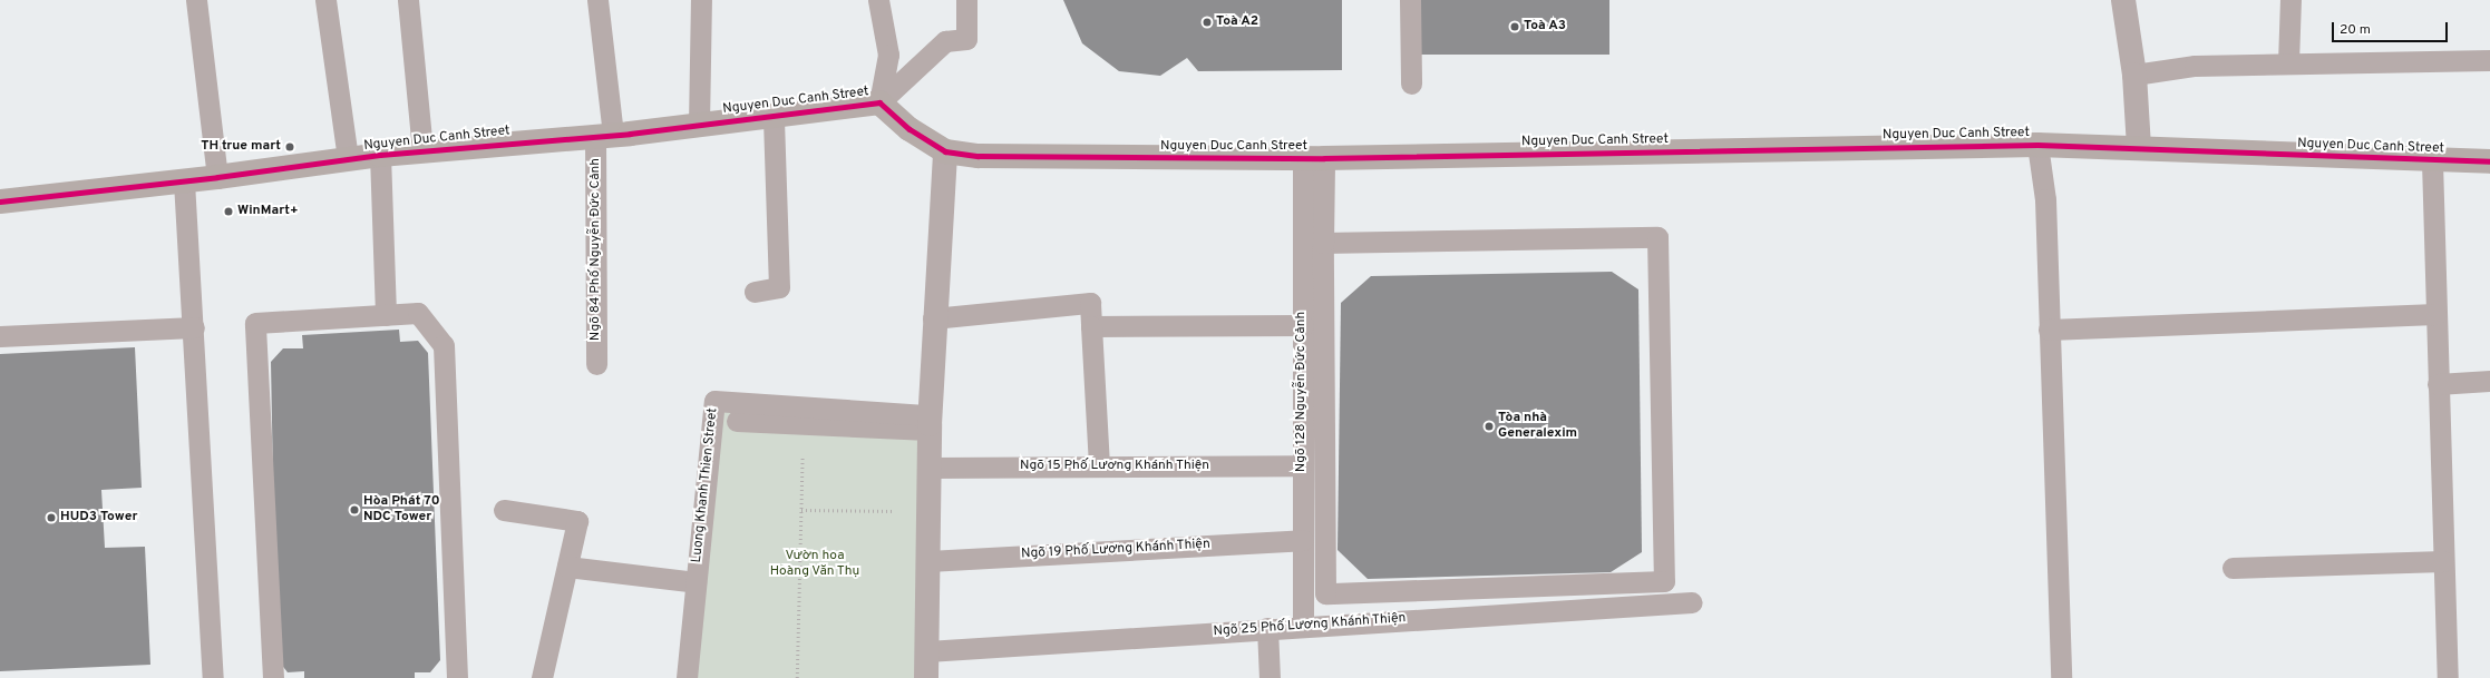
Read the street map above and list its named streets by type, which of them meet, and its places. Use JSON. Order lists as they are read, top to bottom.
{
  "streets": {
    "street": ["Nguyen Duc Canh Street"],
    "lane": [
      "Ngõ 84 Phố Nguyễn Đức Cảnh",
      "Ngõ 128 Nguyễn Đức Cảnh",
      "Ngõ 15 Phố Lương Khánh Thiện",
      "Luong Khanh Thien Street",
      "Ngõ 19 Phố Lương Khánh Thiện",
      "Ngõ 25 Phố Lương Khánh Thiện"
    ]
  },
  "crossings": [
    ["Nguyen Duc Canh Street", "Ngõ 84 Phố Nguyễn Đức Cảnh"],
    ["Nguyen Duc Canh Street", "Ngõ 128 Nguyễn Đức Cảnh"],
    ["Ngõ 128 Nguyễn Đức Cảnh", "Ngõ 15 Phố Lương Khánh Thiện"],
    ["Ngõ 128 Nguyễn Đức Cảnh", "Ngõ 19 Phố Lương Khánh Thiện"],
    ["Ngõ 128 Nguyễn Đức Cảnh", "Ngõ 25 Phố Lương Khánh Thiện"]
  ],
  "parks": ["Vườn hoa Hoàng Văn Thụ"],
  "places": [
    "Toà A2",
    "Toà A3",
    "TH true mart",
    "WinMart+",
    "Tòa nhà Generalexim",
    "Hòa Phát 70 NDC Tower",
    "HUD3 Tower"
  ],
  "scale_bar": "20 m"
}
